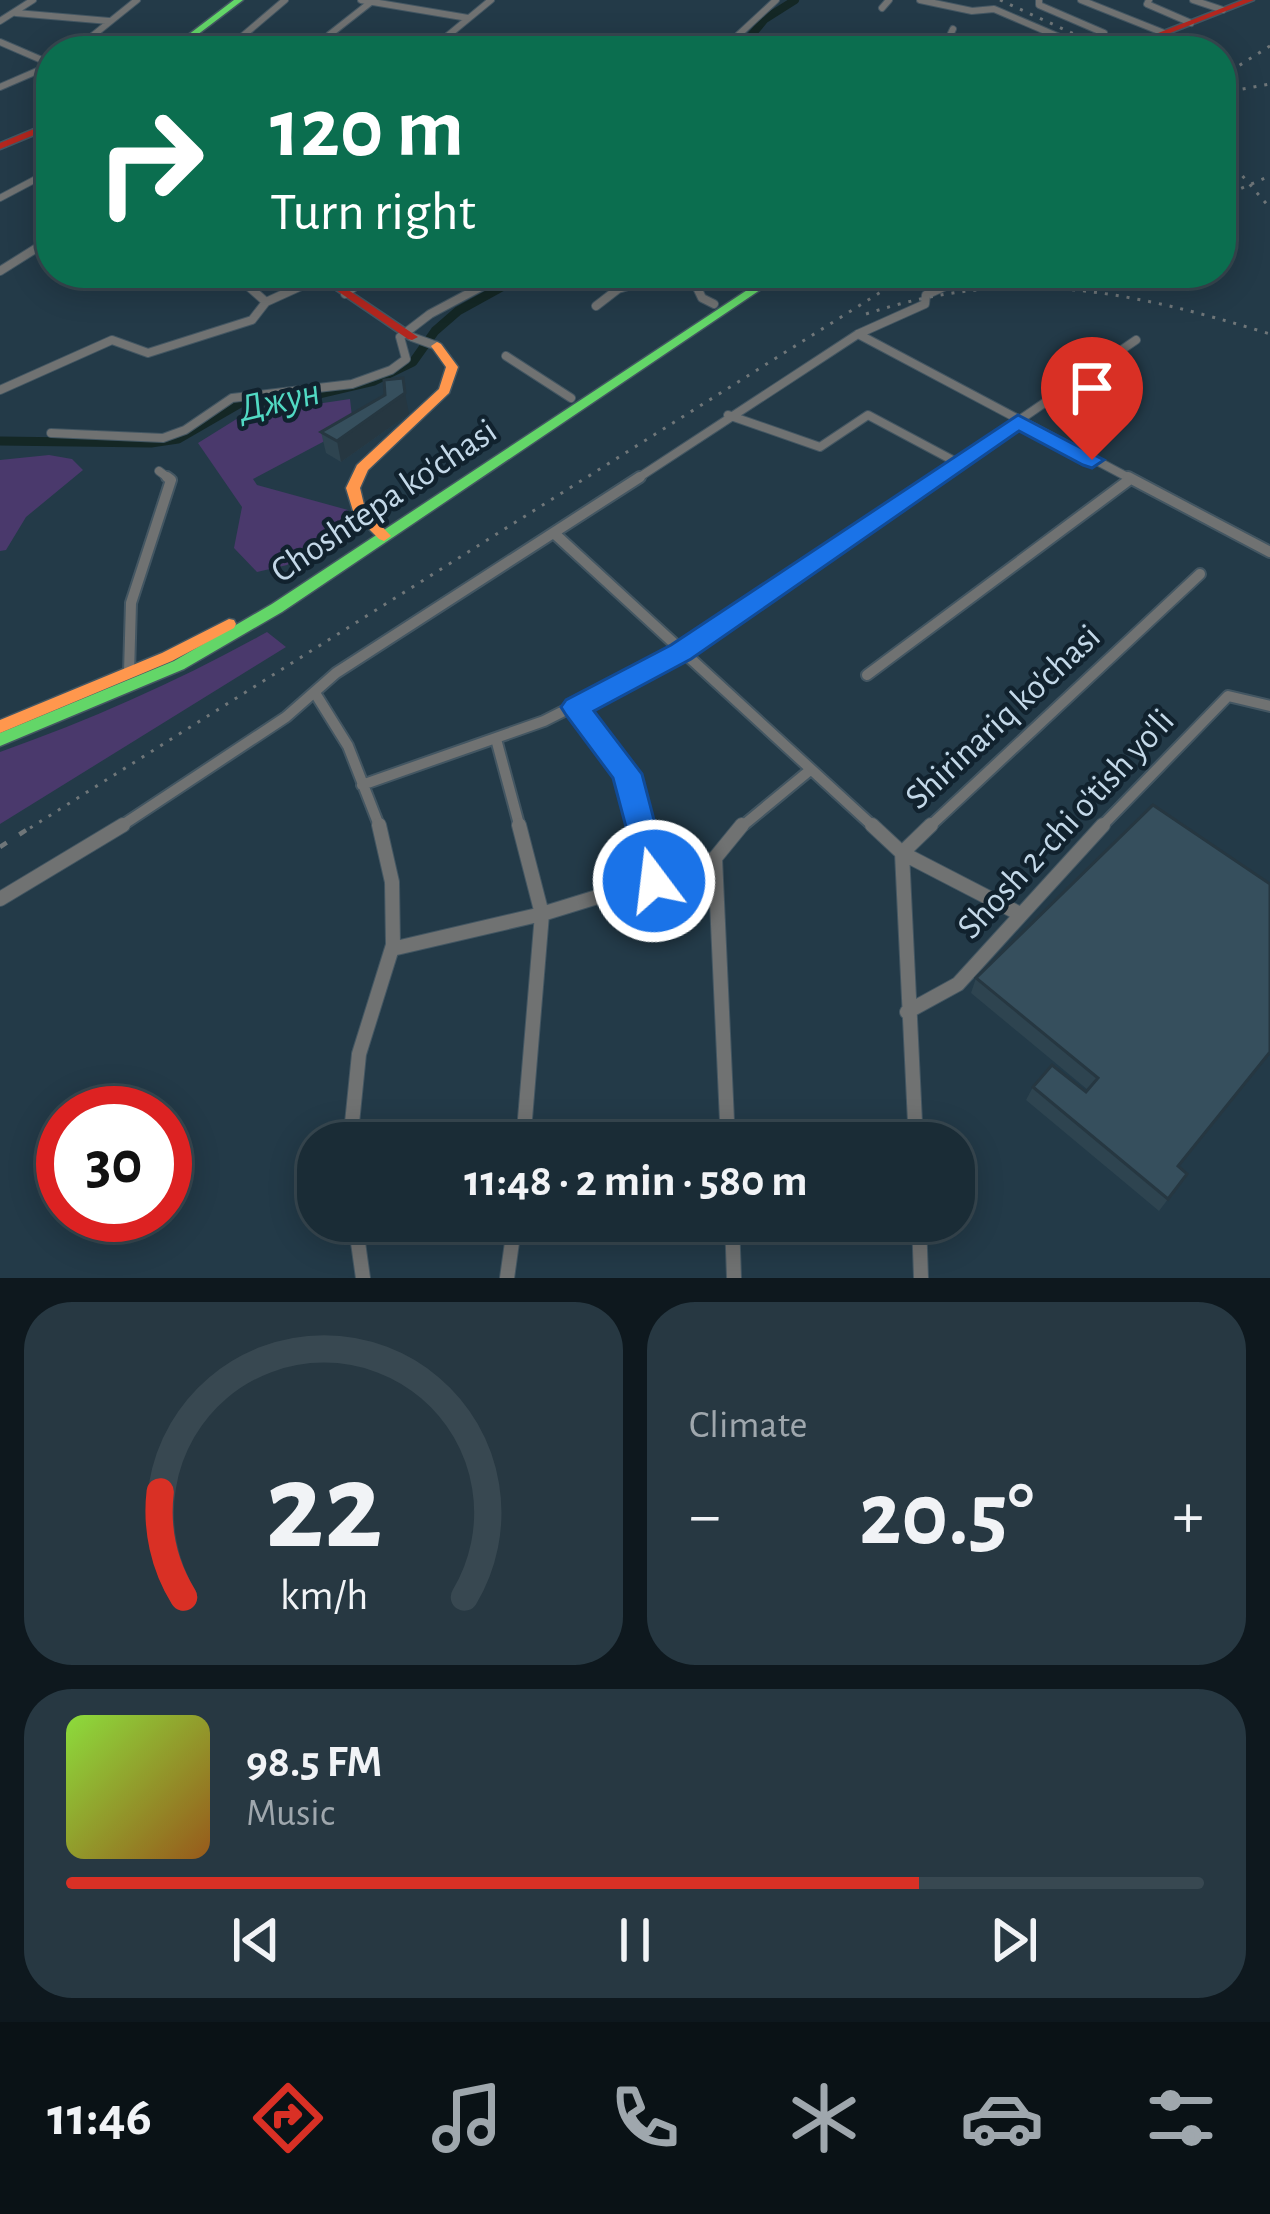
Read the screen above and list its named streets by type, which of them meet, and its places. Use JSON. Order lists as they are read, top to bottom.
{
  "streets": {
    "main road": ["Choshtepa ko'chasi"],
    "street": ["Shirinariq ko'chasi", "Shosh 2-chi o'tish yo'li"]
  },
  "crossings": [
    ["Shirinariq ko'chasi", "Shosh 2-chi o'tish yo'li"]
  ],
  "water": ["Джун"],
  "page": {
    "turn": ["120 m", "Turn right"],
    "limit": "30",
    "trip": "11:48 · 2 min · 580 m",
    "tile": "Climate",
    "heat": ["−", "20.5°", "+"],
    "song": ["98.5 FM", "Music"],
    "tabs": "11:46",
    "gauge": ["22", "km/h"]
  }
}
